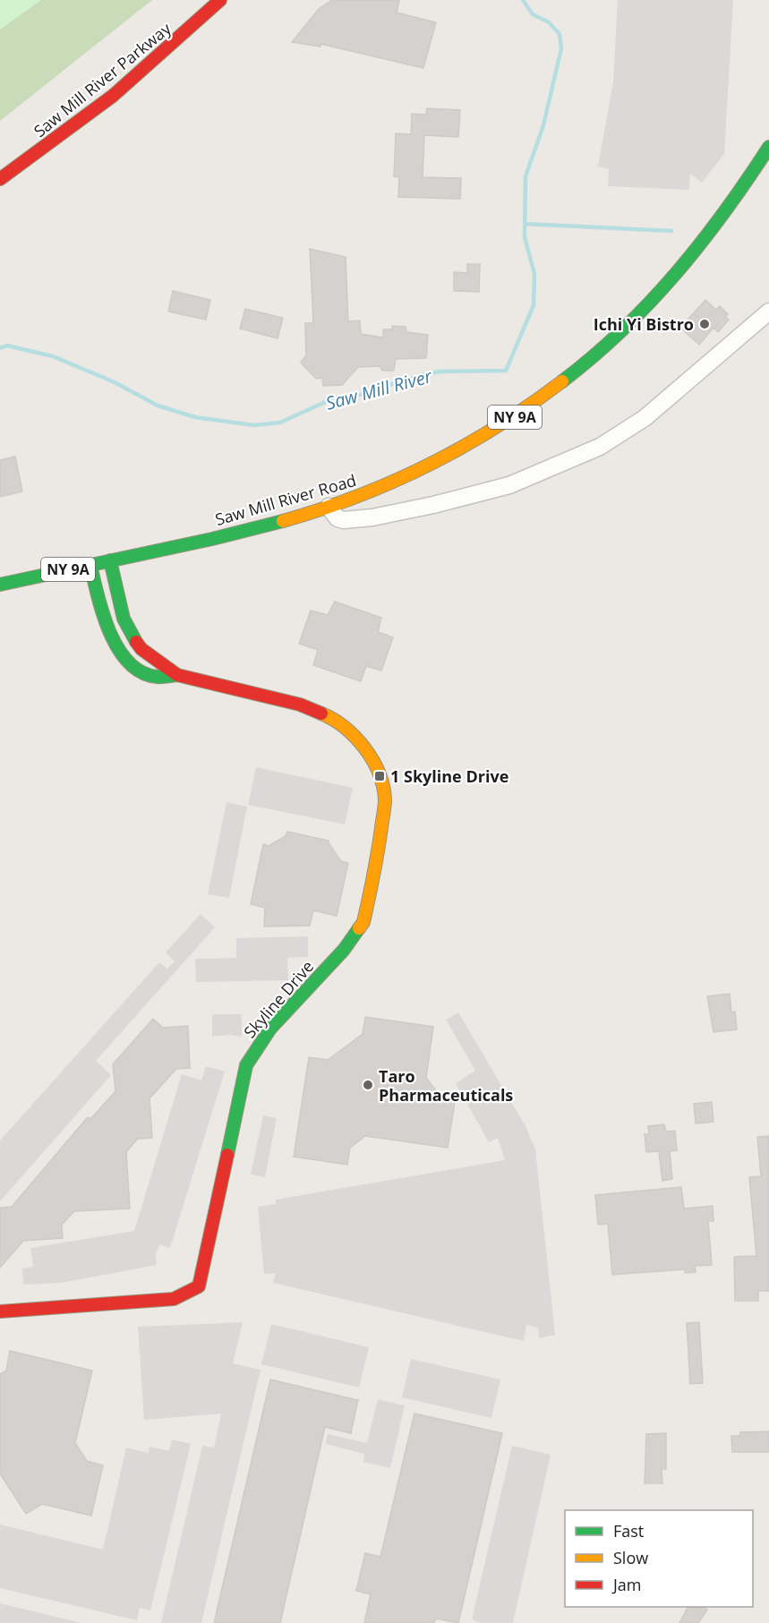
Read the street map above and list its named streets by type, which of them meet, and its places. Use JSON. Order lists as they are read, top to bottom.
{
  "streets": {
    "main road": [
      "Saw Mill River Parkway",
      "NY 9A",
      "Saw Mill River Road",
      "Skyline Drive"
    ]
  },
  "crossings": [
    ["Saw Mill River Road", "Skyline Drive"]
  ],
  "water": ["Saw Mill River"],
  "places": {
    "other": ["Ichi Yi Bistro", "Taro Pharmaceuticals"],
    "transit": ["1 Skyline Drive"]
  },
  "legend": ["Fast", "Slow", "Jam"]
}
